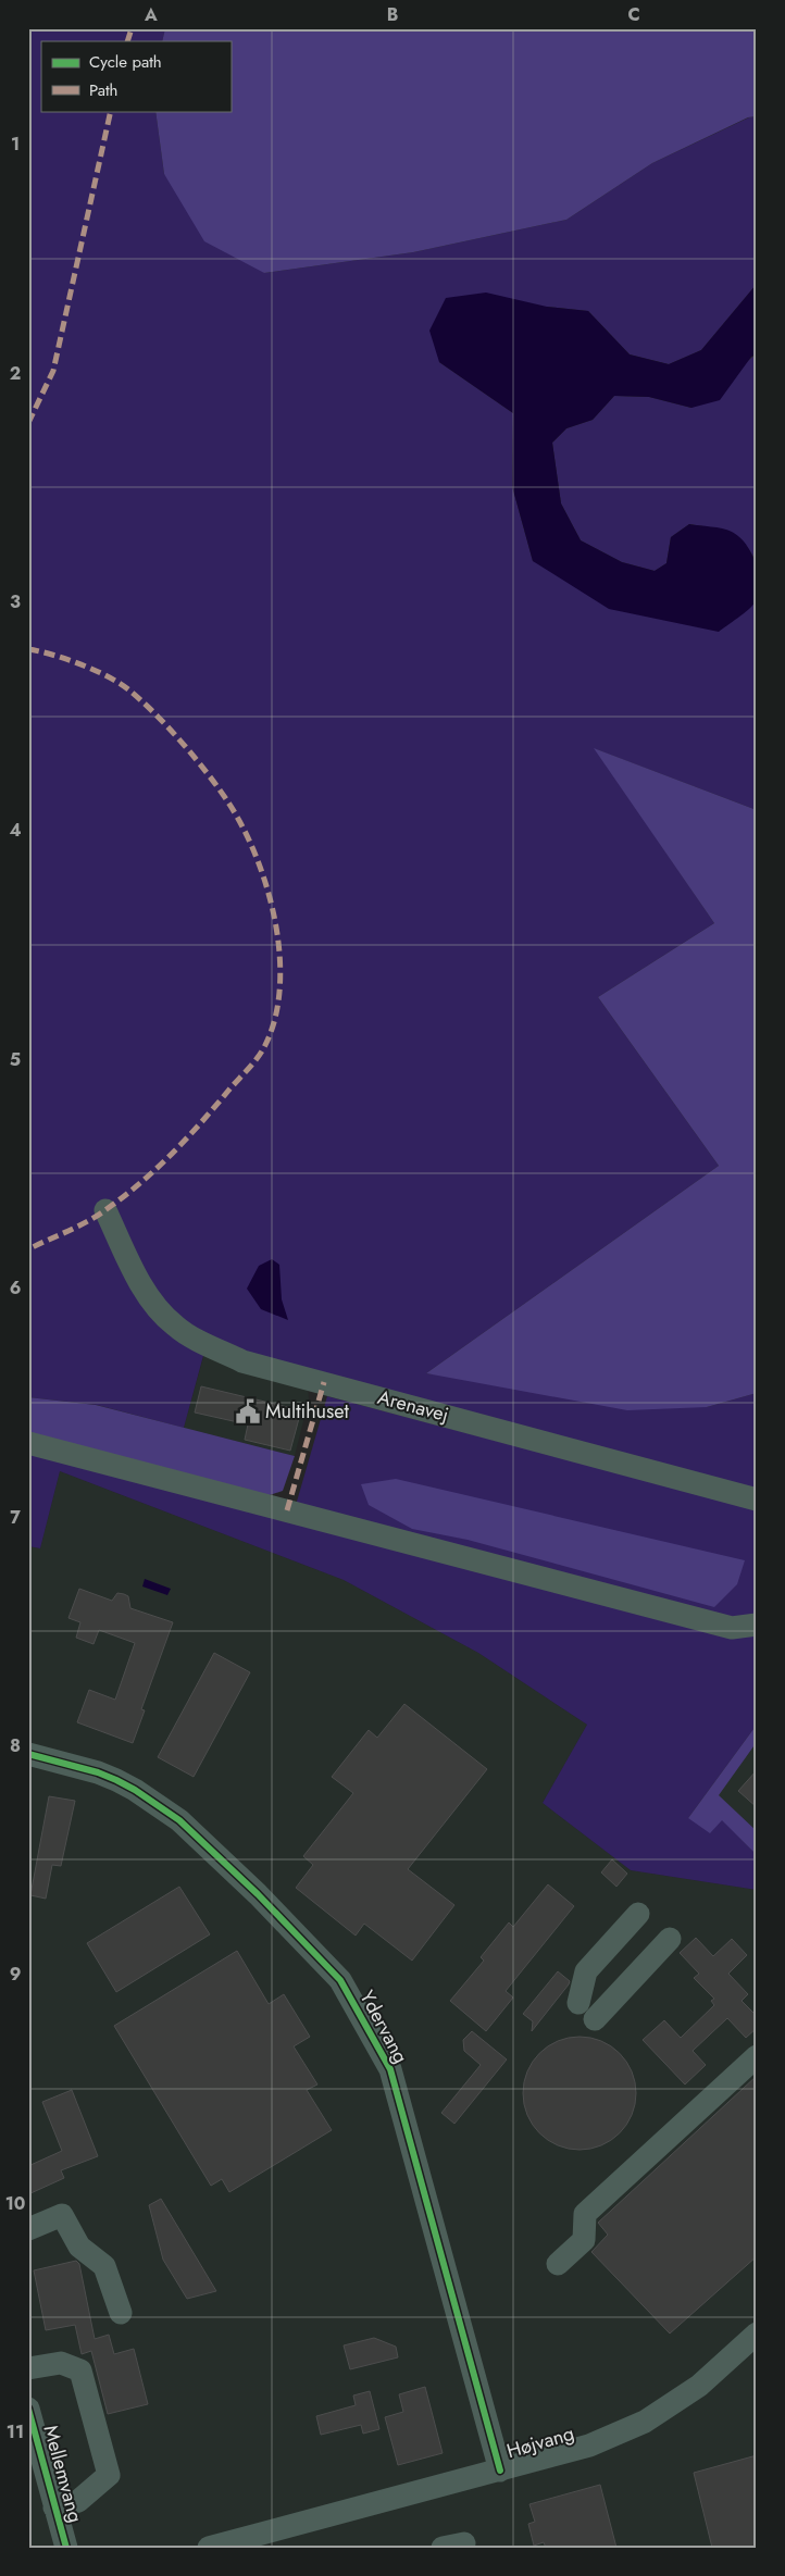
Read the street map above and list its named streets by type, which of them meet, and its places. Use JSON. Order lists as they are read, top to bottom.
{
  "streets": {
    "street": [
      "Arenavej",
      "Ydervang",
      "Højvang",
      "Mellemvang"
    ]
  },
  "crossings": [
    ["Ydervang", "Højvang"]
  ],
  "places": {
    "public building": ["Multihuset"]
  },
  "legend": ["Cycle path", "Path"],
  "grid": {
    "columns": ["A", "B", "C"],
    "rows": [
      "1",
      "2",
      "3",
      "4",
      "5",
      "6",
      "7",
      "8",
      "9",
      "10",
      "11"
    ]
  }
}
